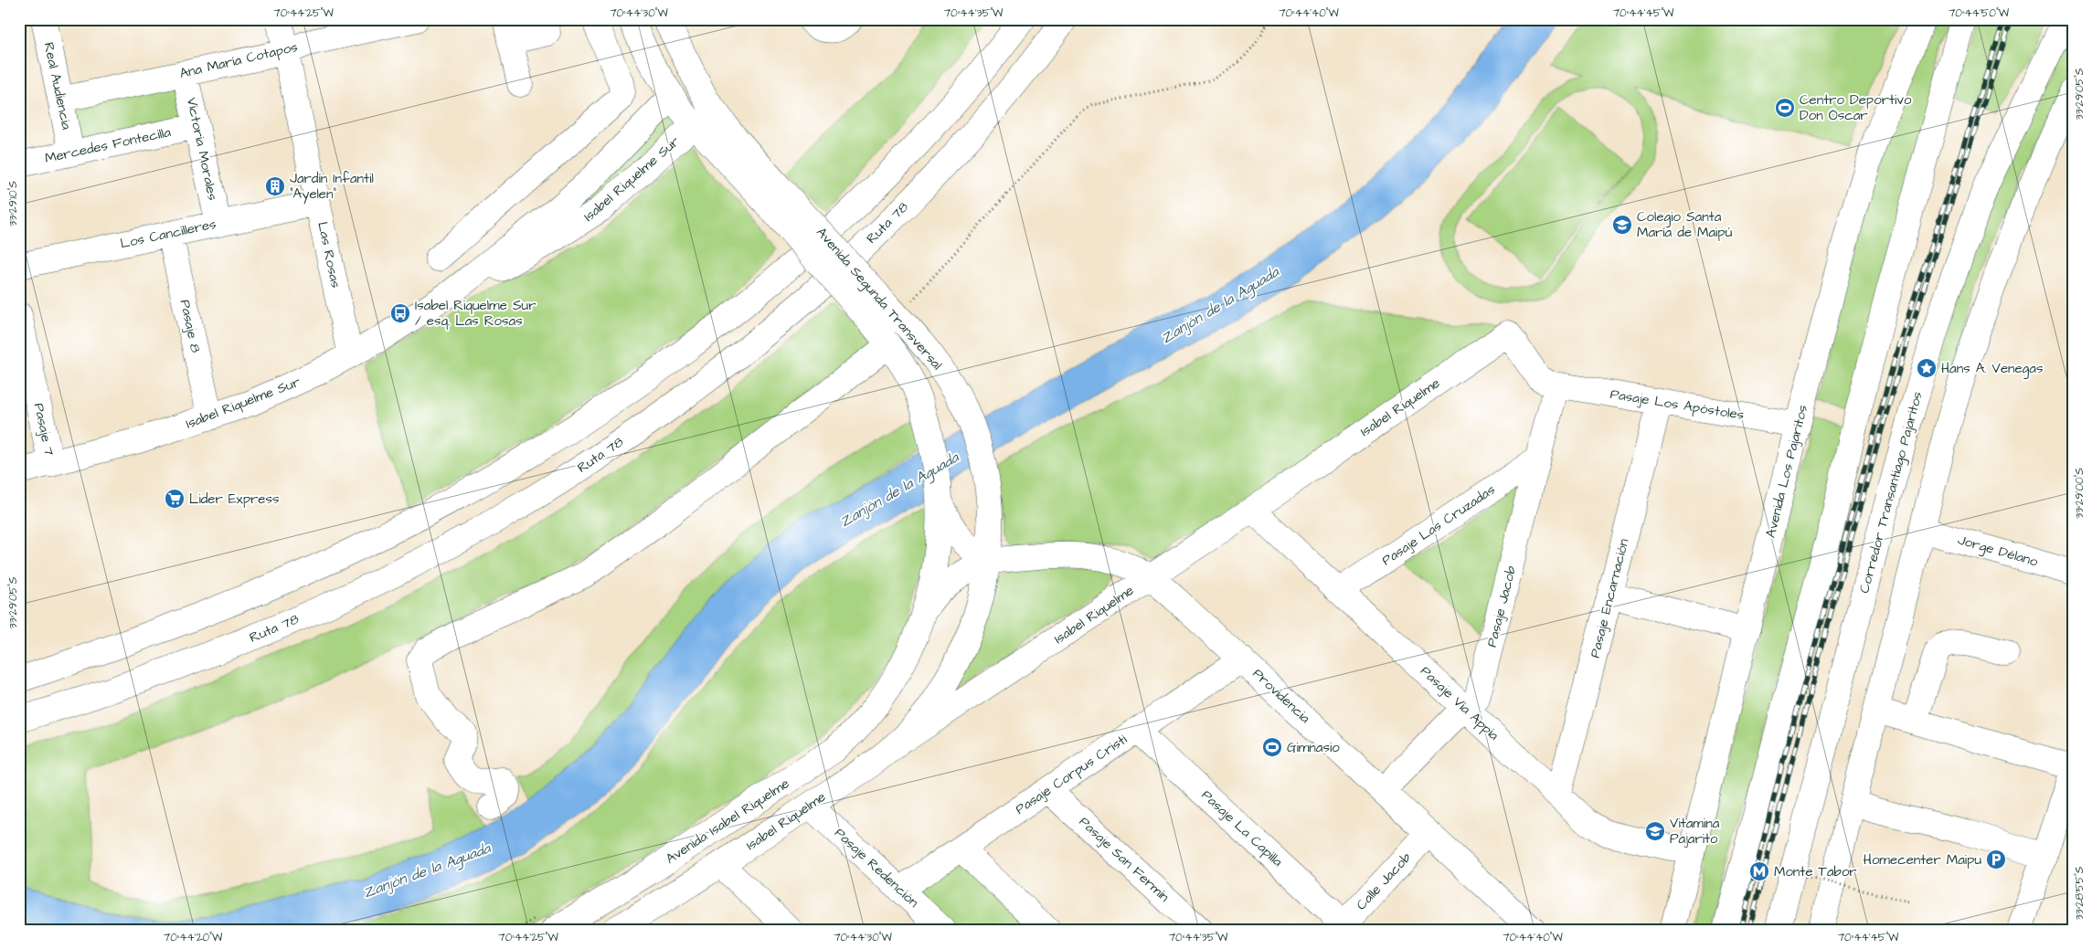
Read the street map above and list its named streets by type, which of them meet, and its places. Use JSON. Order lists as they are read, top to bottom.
{
  "streets": {
    "main road": [
      "Ana María Cotapos",
      "Real Audiencia",
      "Mercedes Fontecilla",
      "Victoria Morales",
      "Isabel Riquelme Sur",
      "Ruta 78",
      "Los Cancilleres",
      "Las Rosas",
      "Avenida Segunda Transversal",
      "Pasaje 8",
      "Pasaje Los Apóstoles",
      "Isabel Riquelme",
      "Pasaje 7",
      "Avenida Los Pajaritos",
      "Corredor Transantiago Pajaritos",
      "Pasaje Las Cruzadas",
      "Jorge Délano",
      "Pasaje Encarnación",
      "Pasaje Jacob",
      "Providencia",
      "Pasaje Vía Appia",
      "Pasaje Corpus Cristi",
      "Avenida Isabel Riquelme",
      "Pasaje La Capilla",
      "Pasaje San Fermín",
      "Pasaje Redención",
      "Calle Jacob"
    ]
  },
  "crossings": [
    ["Ana María Cotapos", "Real Audiencia"],
    ["Ana María Cotapos", "Victoria Morales"],
    ["Ana María Cotapos", "Las Rosas"],
    ["Real Audiencia", "Mercedes Fontecilla"],
    ["Mercedes Fontecilla", "Victoria Morales"],
    ["Victoria Morales", "Los Cancilleres"],
    ["Isabel Riquelme Sur", "Las Rosas"],
    ["Isabel Riquelme Sur", "Avenida Segunda Transversal"],
    ["Isabel Riquelme Sur", "Pasaje 8"],
    ["Isabel Riquelme Sur", "Pasaje 7"],
    ["Los Cancilleres", "Las Rosas"],
    ["Los Cancilleres", "Pasaje 8"],
    ["Avenida Segunda Transversal", "Isabel Riquelme"],
    ["Avenida Segunda Transversal", "Providencia"],
    ["Avenida Segunda Transversal", "Avenida Isabel Riquelme"],
    ["Pasaje Los Apóstoles", "Isabel Riquelme"],
    ["Pasaje Los Apóstoles", "Avenida Los Pajaritos"],
    ["Pasaje Los Apóstoles", "Pasaje Encarnación"],
    ["Pasaje Los Apóstoles", "Pasaje Jacob"],
    ["Isabel Riquelme", "Pasaje Jacob"],
    ["Isabel Riquelme", "Providencia"],
    ["Isabel Riquelme", "Pasaje Vía Appia"],
    ["Isabel Riquelme", "Pasaje Redención"],
    ["Avenida Los Pajaritos", "Pasaje Vía Appia"],
    ["Pasaje Las Cruzadas", "Pasaje Jacob"],
    ["Pasaje Las Cruzadas", "Pasaje Vía Appia"],
    ["Pasaje Encarnación", "Pasaje Vía Appia"],
    ["Pasaje Jacob", "Providencia"],
    ["Pasaje Jacob", "Pasaje Vía Appia"],
    ["Providencia", "Pasaje Corpus Cristi"],
    ["Providencia", "Calle Jacob"],
    ["Pasaje Corpus Cristi", "Pasaje La Capilla"],
    ["Pasaje Corpus Cristi", "Pasaje San Fermín"],
    ["Pasaje Corpus Cristi", "Pasaje Redención"],
    ["Pasaje La Capilla", "Calle Jacob"]
  ],
  "water": ["Zanjón de la Aguada"],
  "places": {
    "sports": ["Centro Deportivo Don Óscar", "Gimnasio"],
    "building": ["Jardín Infantil \"Ayelen\""],
    "school or university": ["Colegio Santa María de Maipú", "Vitamina Pajarito"],
    "bus stop": ["Isabel Riquelme Sur / esq. Las Rosas"],
    "place": ["Hans A. Venegas"],
    "supermarket": ["Lider Express"],
    "parking": ["Homecenter Maipu"],
    "metro station": ["Monte Tabor"]
  },
  "coordinates": [
    "70°44'25\"W",
    "70°44'30\"W",
    "70°44'35\"W",
    "70°44'40\"W",
    "70°44'45\"W",
    "70°44'50\"W",
    "33°29'05\"S",
    "33°29'10\"S",
    "33°29'00\"S",
    "33°28'55\"S",
    "70°44'20\"W"
  ]
}
